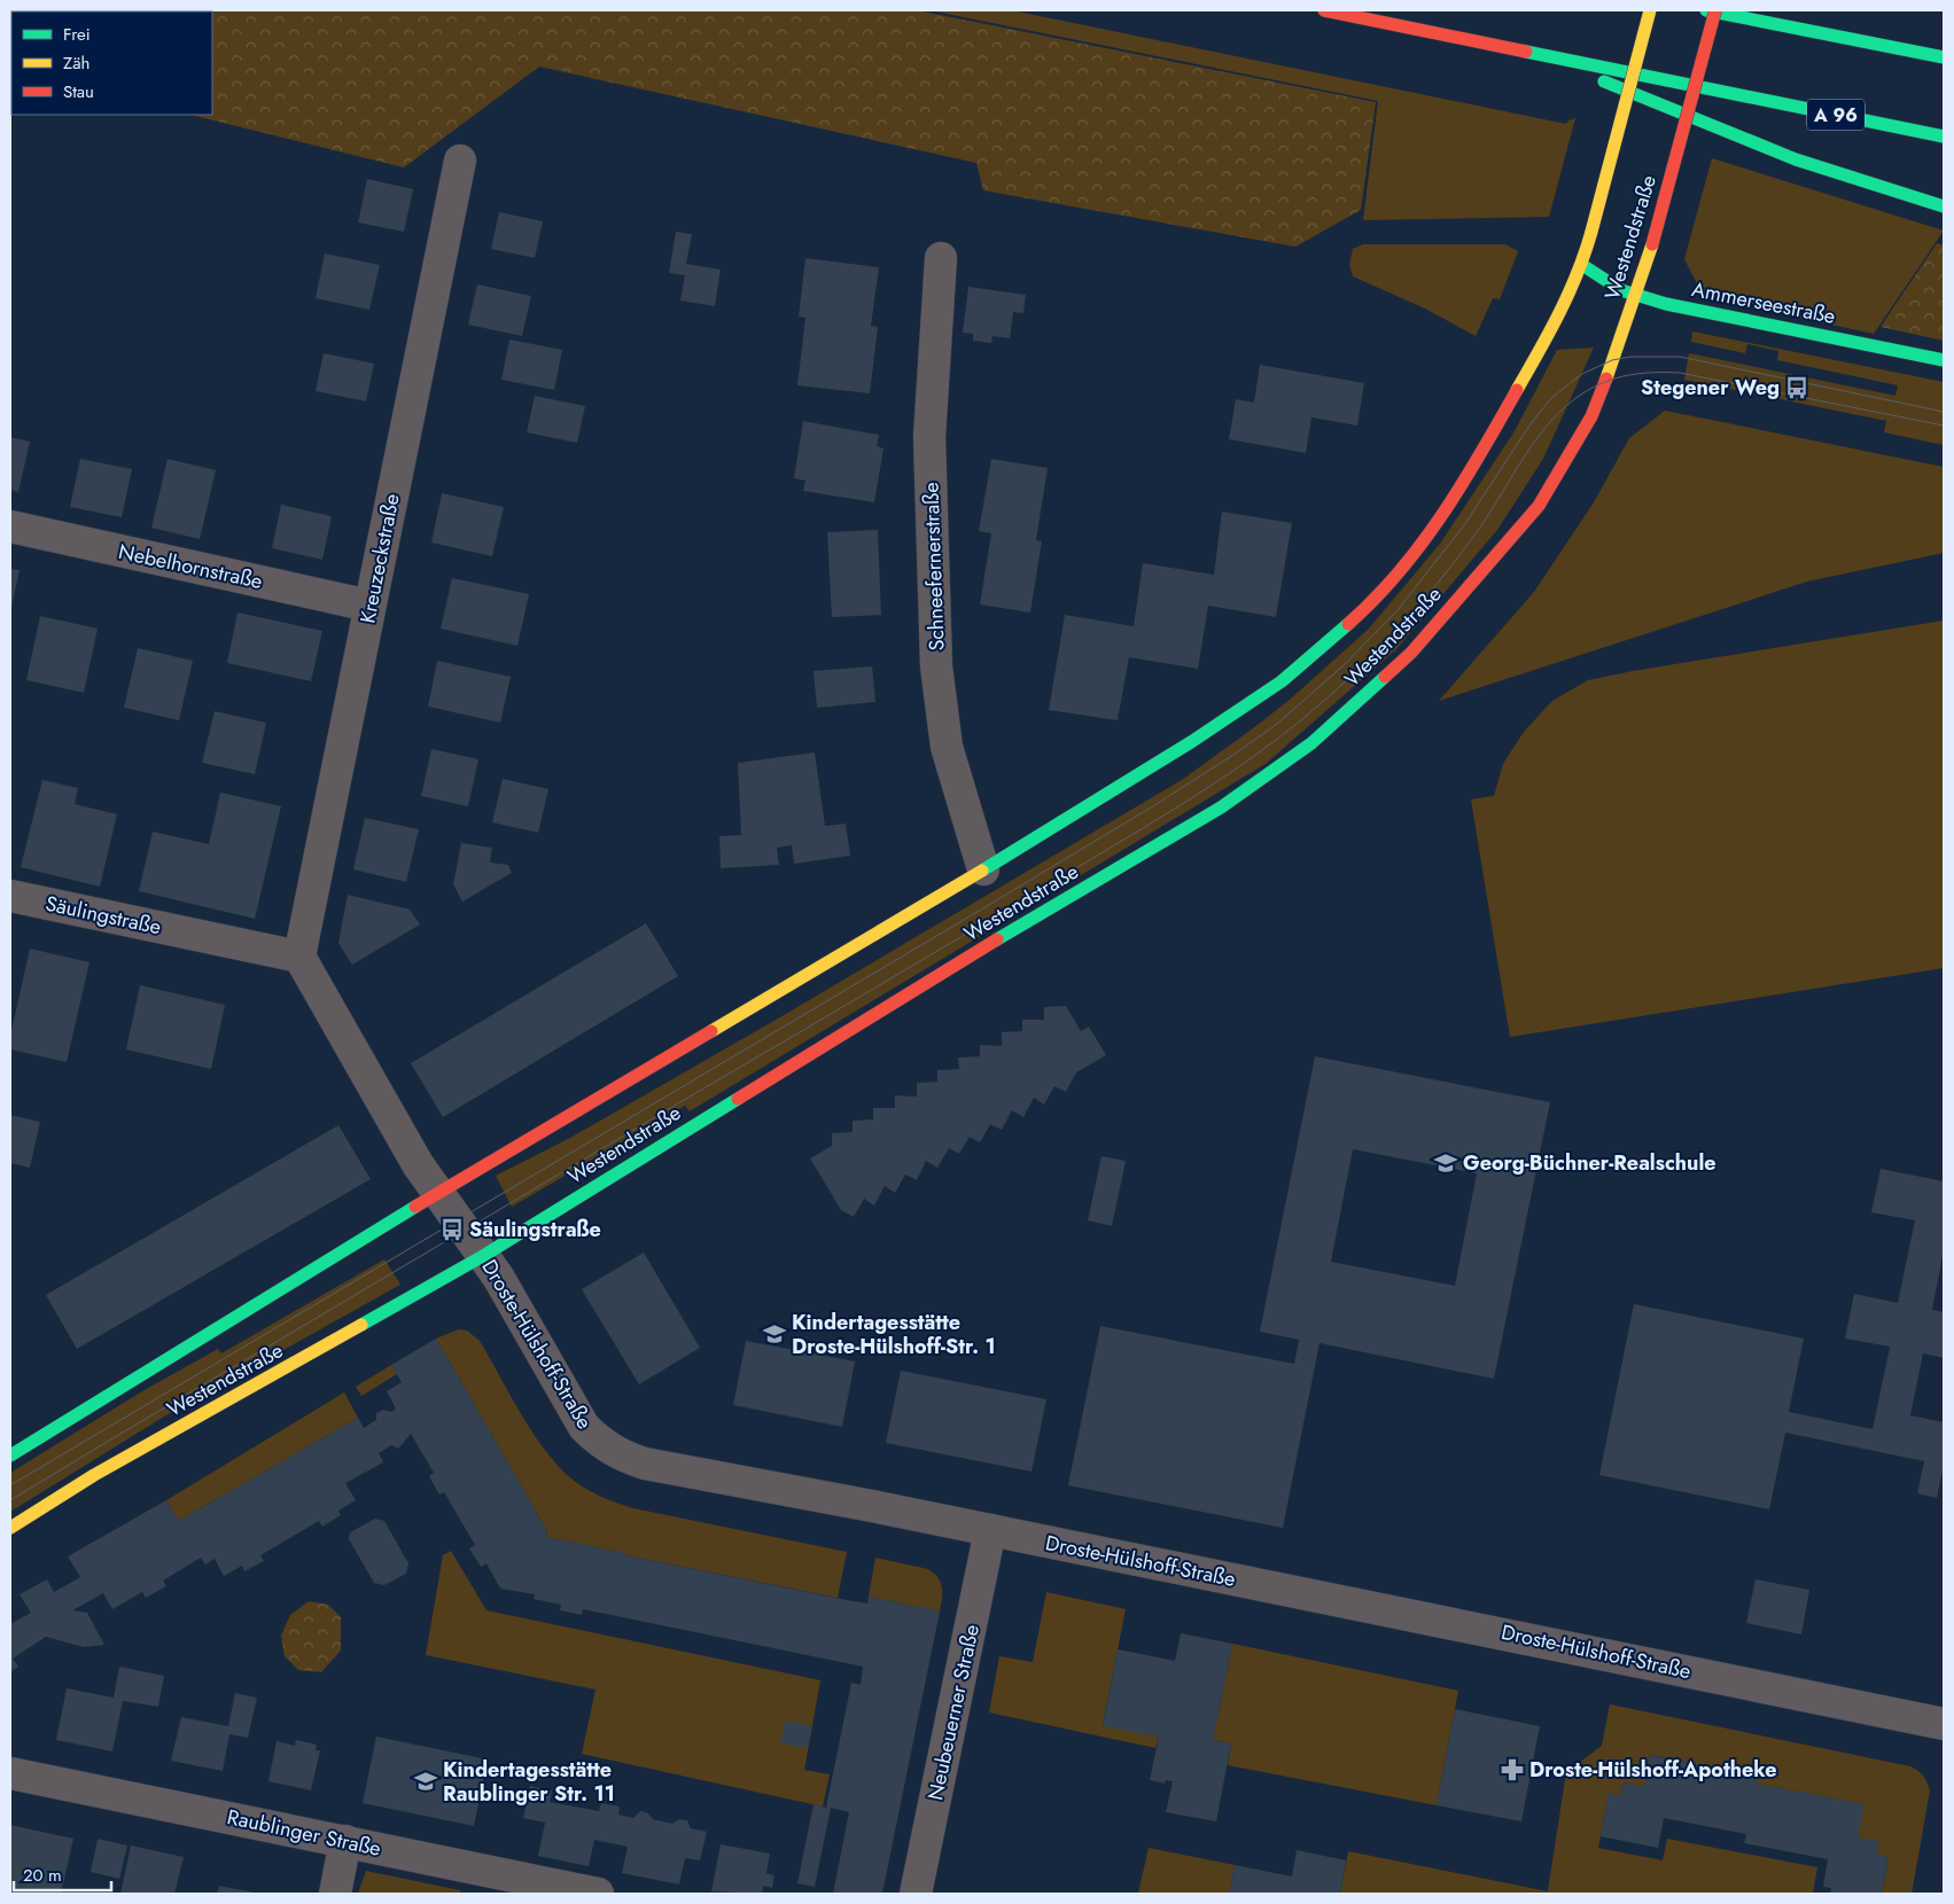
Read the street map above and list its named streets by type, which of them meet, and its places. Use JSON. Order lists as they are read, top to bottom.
{
  "streets": {
    "main road": ["A 96", "Westendstraße", "Ammerseestraße"],
    "street": [
      "Kreuzeckstraße",
      "Nebelhornstraße",
      "Schneefernerstraße",
      "Säulingstraße",
      "Droste-Hülshoff-Straße",
      "Neubeuerner Straße",
      "Raublinger Straße"
    ]
  },
  "crossings": [
    ["Westendstraße", "Ammerseestraße"],
    ["Westendstraße", "Schneefernerstraße"],
    ["Westendstraße", "Droste-Hülshoff-Straße"],
    ["Kreuzeckstraße", "Nebelhornstraße"],
    ["Kreuzeckstraße", "Säulingstraße"],
    ["Droste-Hülshoff-Straße", "Neubeuerner Straße"]
  ],
  "places": {
    "bus stop": ["Stegener Weg", "Säulingstraße"],
    "school or university": ["Georg-Büchner-Realschule", "Kindertagesstätte Droste-Hülshoff-Str. 1", "Kindertagesstätte Raublinger Str. 11"],
    "pharmacy": ["Droste-Hülshoff-Apotheke"]
  },
  "legend": ["Frei", "Zäh", "Stau"],
  "scale_bar": "20 m"
}
